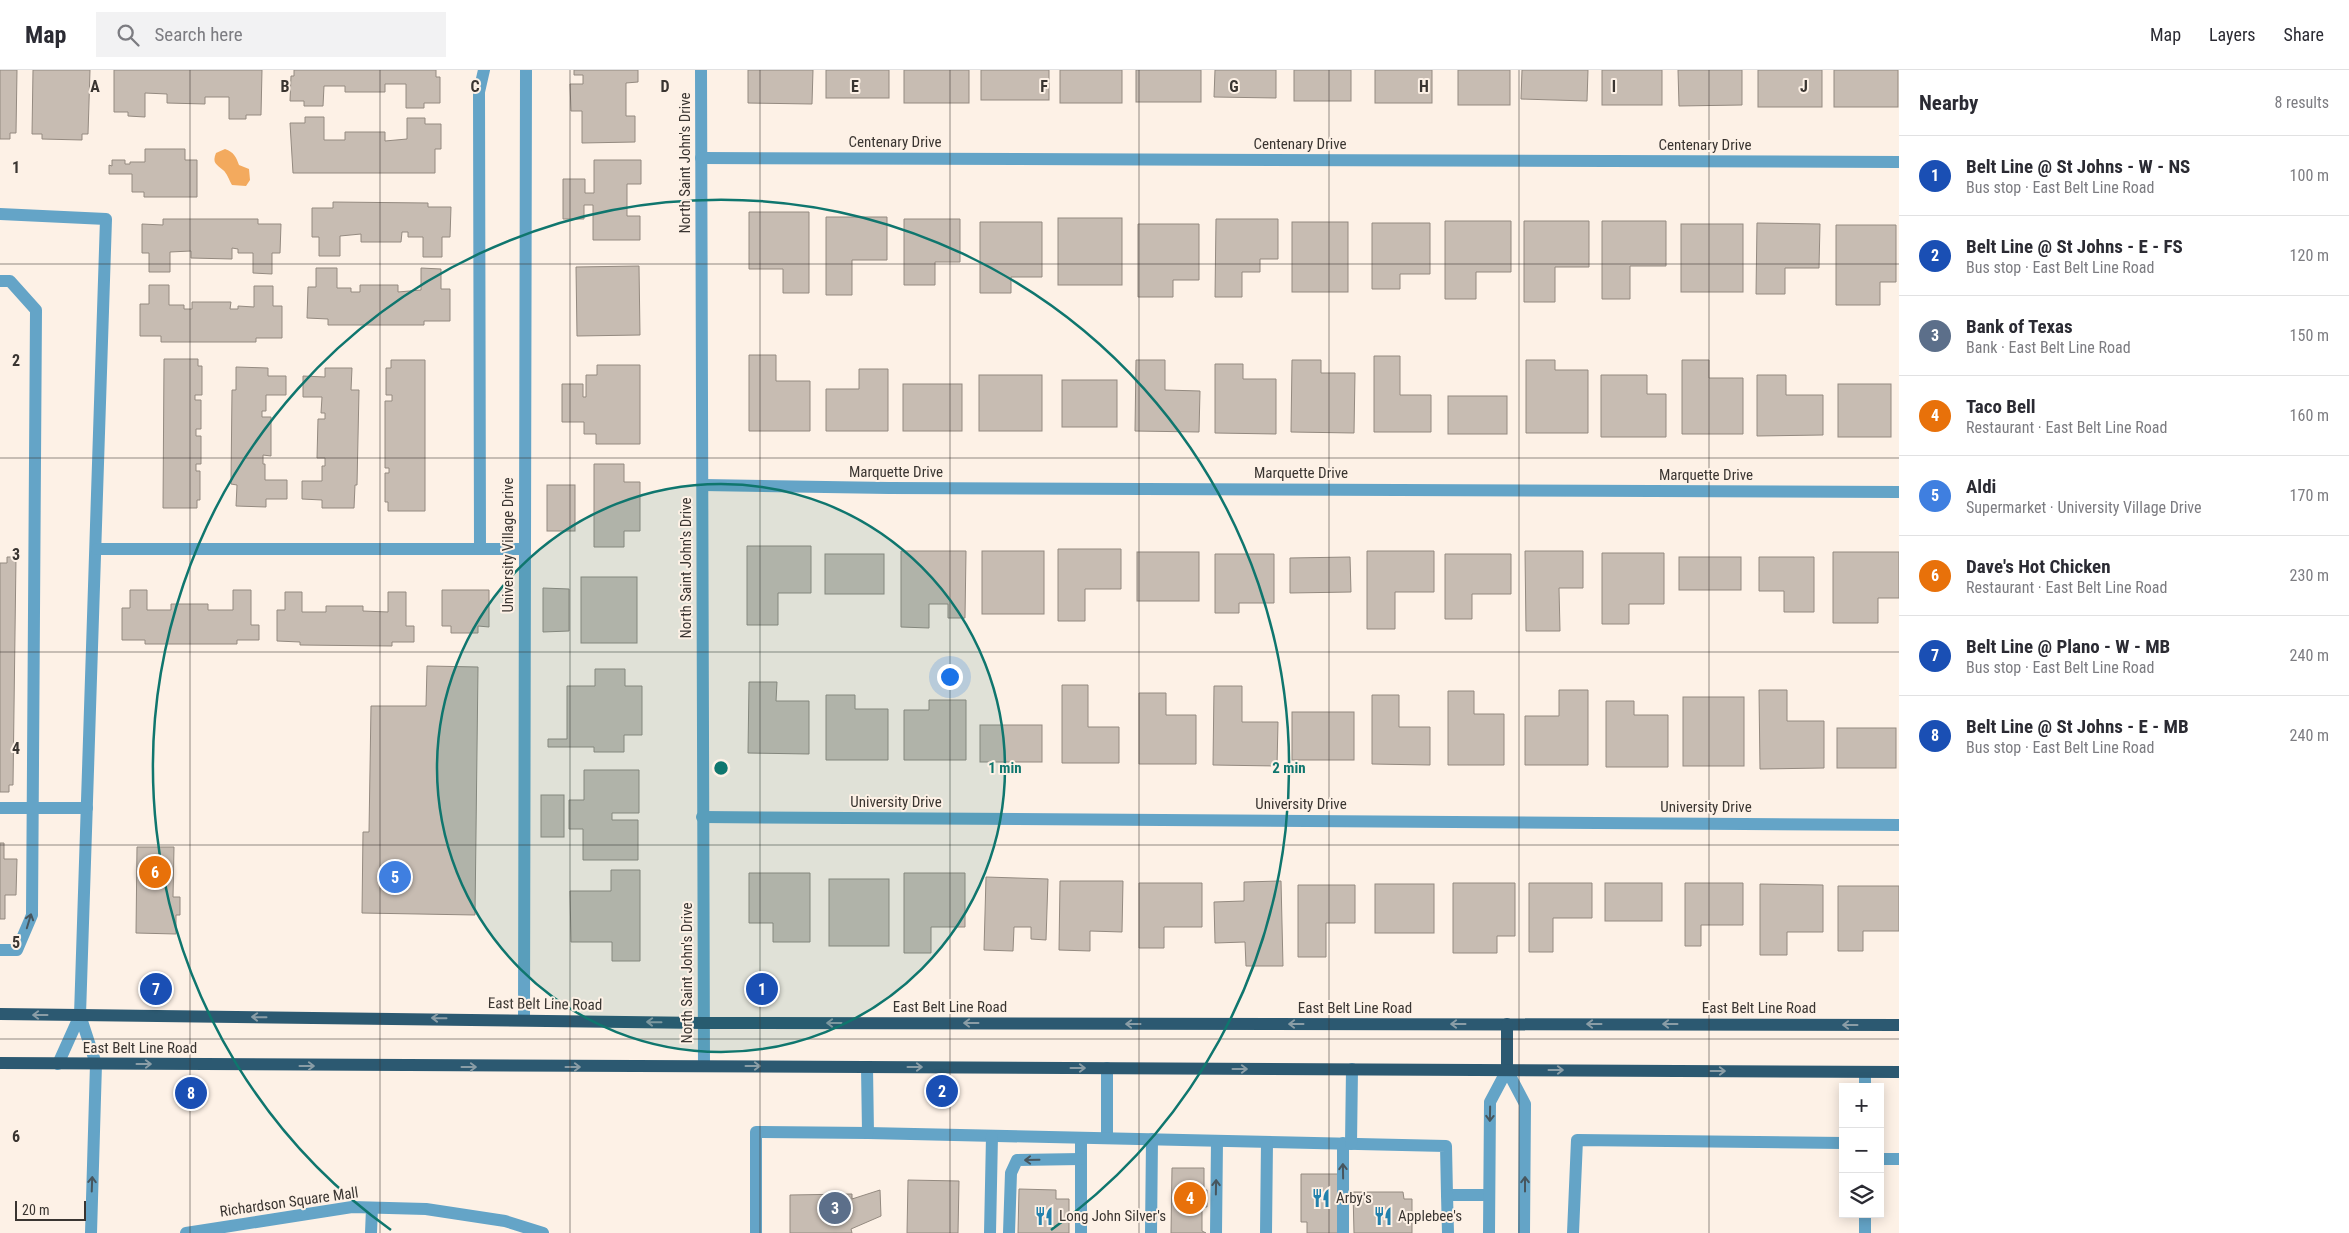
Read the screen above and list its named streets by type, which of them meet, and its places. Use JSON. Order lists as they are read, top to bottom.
{
  "streets": {
    "main road": ["East Belt Line Road"],
    "street": [
      "Centenary Drive",
      "North Saint John's Drive",
      "Marquette Drive",
      "University Village Drive",
      "University Drive",
      "Richardson Square Mall"
    ]
  },
  "crossings": [
    ["Centenary Drive", "North Saint John's Drive"],
    ["North Saint John's Drive", "Marquette Drive"],
    ["North Saint John's Drive", "University Drive"],
    ["North Saint John's Drive", "East Belt Line Road"],
    ["University Village Drive", "East Belt Line Road"]
  ],
  "places": {
    "restaurant": ["Arby's", "Long John Silver's", "Applebee's"]
  },
  "scale_bar": "20 m",
  "page": {
    "header": "Map",
    "search": "Search here",
    "nav": ["Map", "Layers", "Share"],
    "heading": ["Nearby", "8 results"],
    "list": [
      {
        "mark": "1",
        "name": "Belt Line @ St Johns - W - NS",
        "note": "Bus stop · East Belt Line Road",
        "value": "100 m"
      },
      {
        "mark": "2",
        "name": "Belt Line @ St Johns - E - FS",
        "note": "Bus stop · East Belt Line Road",
        "value": "120 m"
      },
      {
        "mark": "3",
        "name": "Bank of Texas",
        "note": "Bank · East Belt Line Road",
        "value": "150 m"
      },
      {
        "mark": "4",
        "name": "Taco Bell",
        "note": "Restaurant · East Belt Line Road",
        "value": "160 m"
      },
      {
        "mark": "5",
        "name": "Aldi",
        "note": "Supermarket · University Village Drive",
        "value": "170 m"
      },
      {
        "mark": "6",
        "name": "Dave's Hot Chicken",
        "note": "Restaurant · East Belt Line Road",
        "value": "230 m"
      },
      {
        "mark": "7",
        "name": "Belt Line @ Plano - W - MB",
        "note": "Bus stop · East Belt Line Road",
        "value": "240 m"
      },
      {
        "mark": "8",
        "name": "Belt Line @ St Johns - E - MB",
        "note": "Bus stop · East Belt Line Road",
        "value": "240 m"
      }
    ],
    "pins": [
      "6",
      "5",
      "1",
      "7",
      "2",
      "8",
      "4",
      "3"
    ],
    "map_buttons": ["+", "−"],
    "scale": "20 m"
  },
  "grid": {
    "columns": [
      "A",
      "B",
      "C",
      "D",
      "E",
      "F",
      "G",
      "H",
      "I",
      "J"
    ],
    "rows": [
      "1",
      "2",
      "3",
      "4",
      "5",
      "6"
    ]
  },
  "rings": ["1 min", "2 min"]
}
